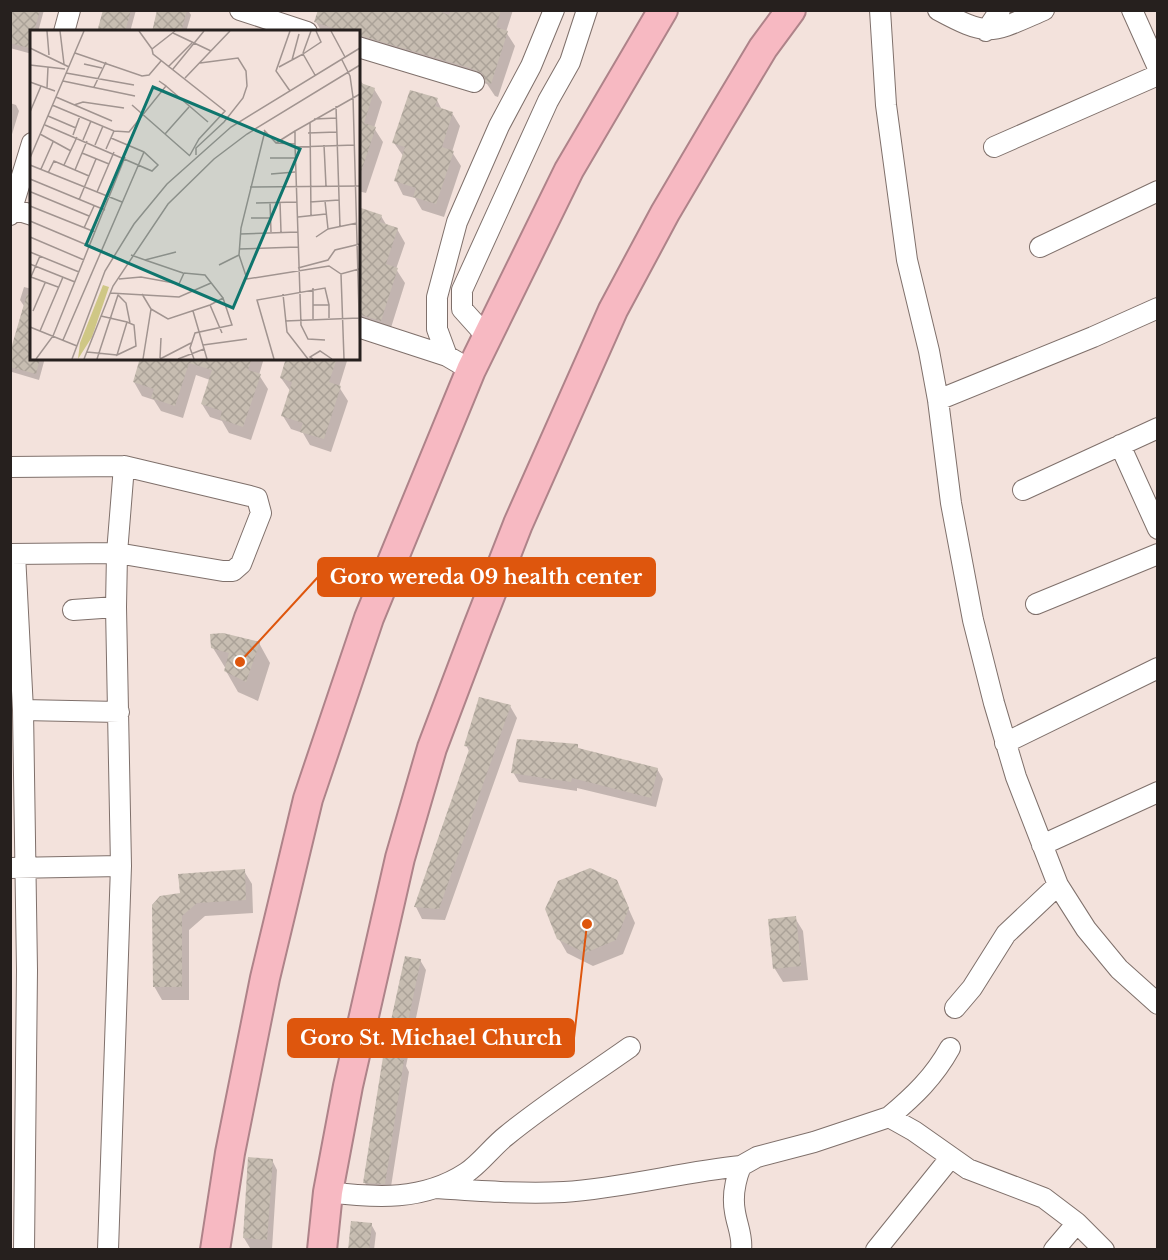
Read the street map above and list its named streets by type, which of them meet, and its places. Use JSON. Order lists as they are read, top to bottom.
{
  "places": ["Goro wereda 09 health center", "Goro St. Michael Church"]
}
